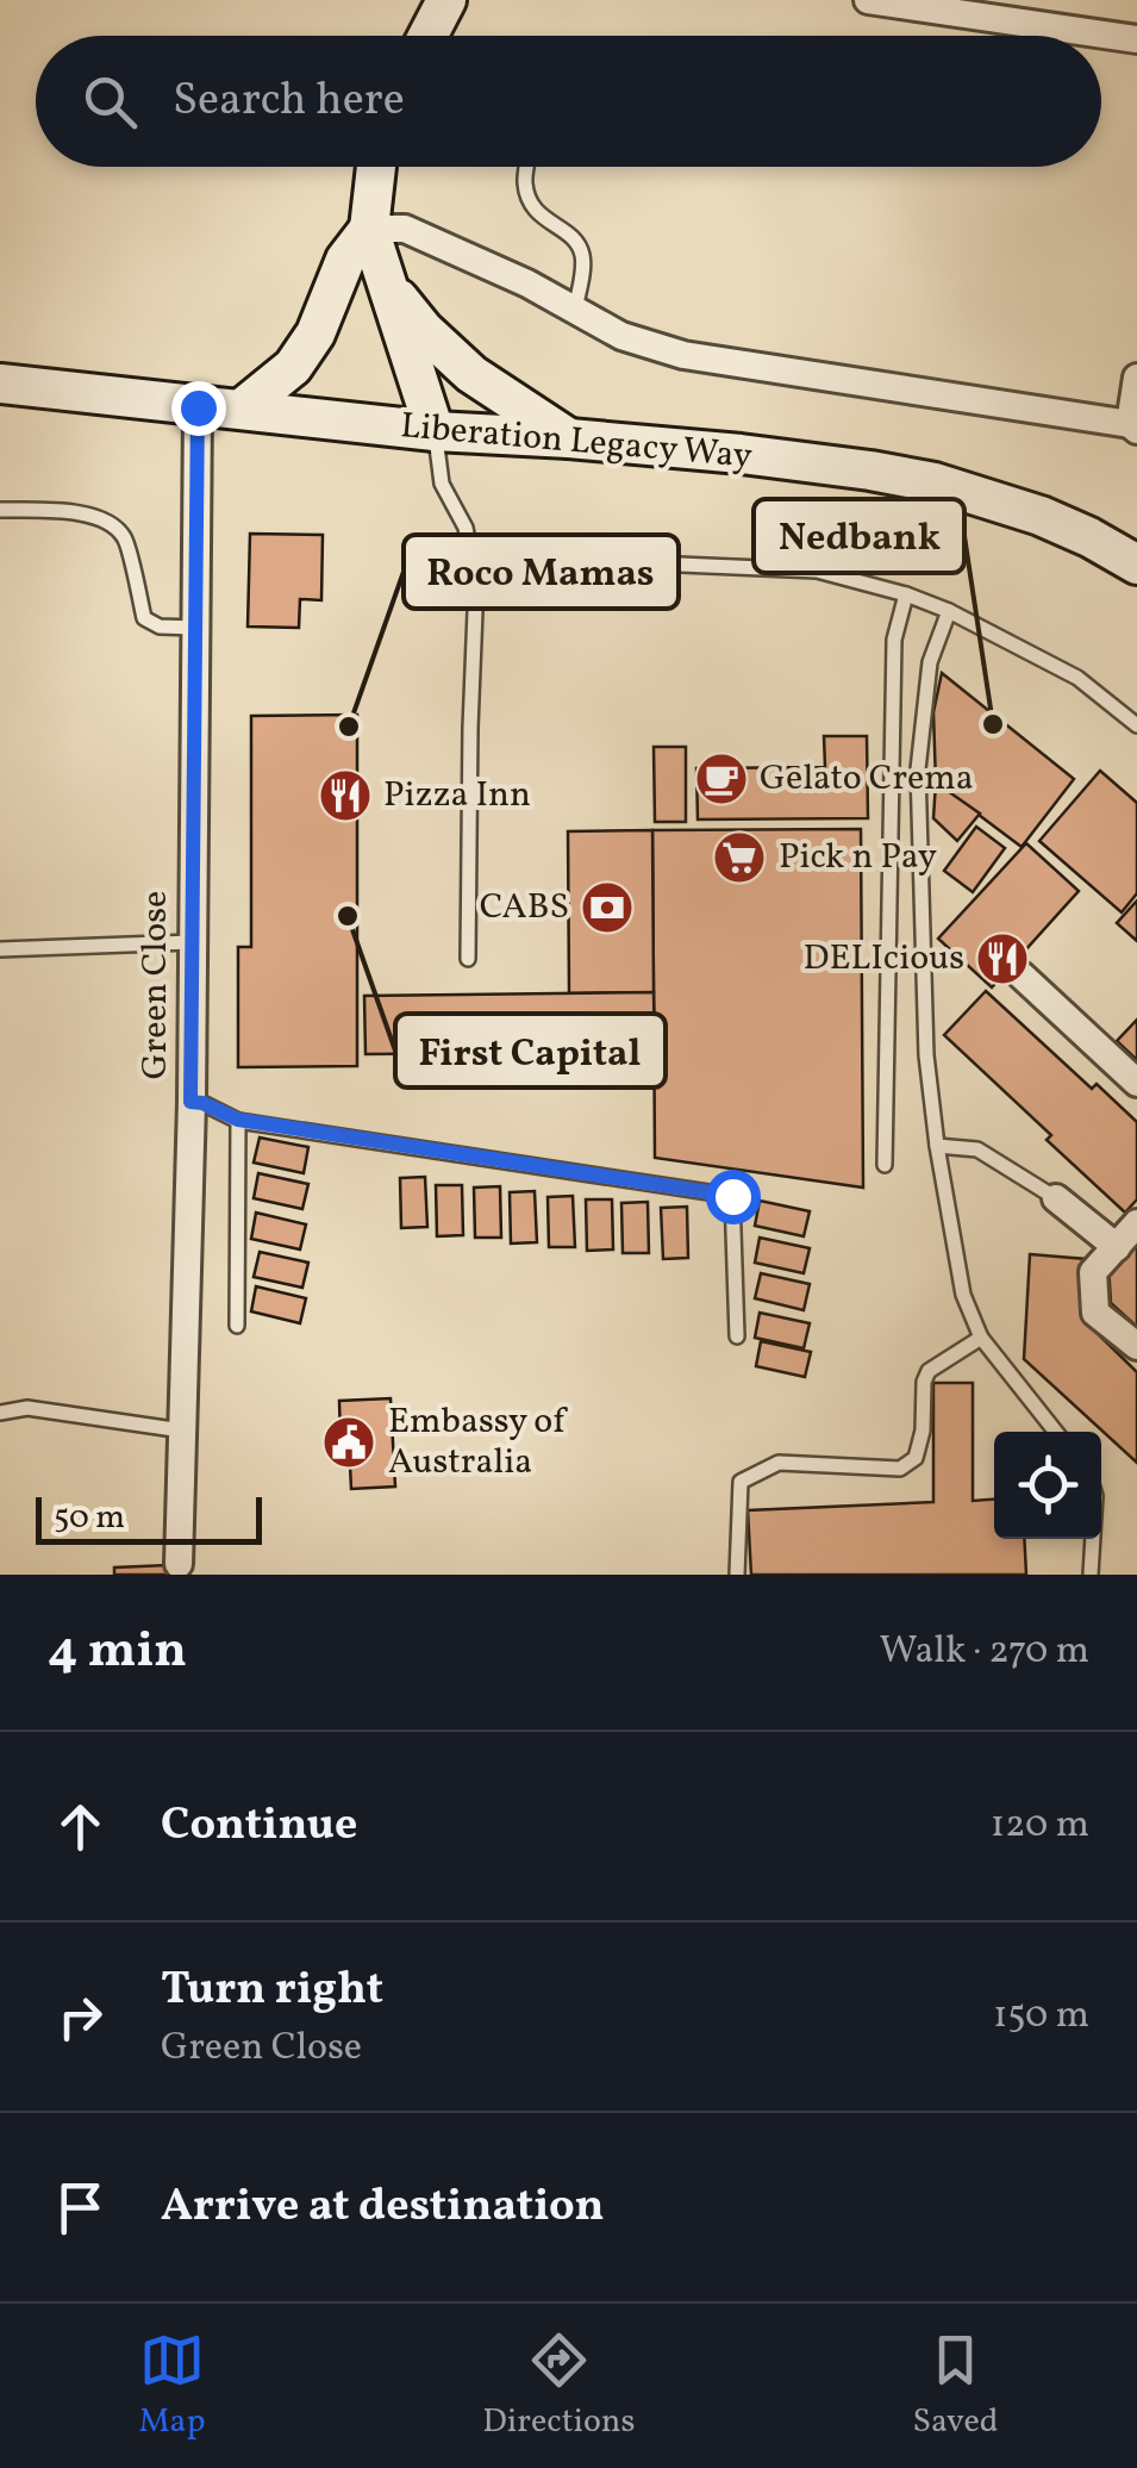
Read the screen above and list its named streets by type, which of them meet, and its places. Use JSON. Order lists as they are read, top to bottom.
{
  "streets": {
    "main road": ["Liberation Legacy Way"],
    "street": ["Green Close"]
  },
  "crossings": [
    ["Liberation Legacy Way", "Green Close"]
  ],
  "places": {
    "other": ["Nedbank", "Roco Mamas", "First Capital"],
    "cafe": ["Gelato Crema"],
    "restaurant": ["Pizza Inn", "DELIcious"],
    "supermarket": ["Pick n Pay"],
    "bank": ["CABS"],
    "public building": ["Embassy of Australia"]
  },
  "scale_bar": "50 m",
  "page": {
    "search": "Search here",
    "scale": "50 m",
    "heading": ["4 min", "Walk · 270 m"],
    "list": [
      ["Continue", "120 m"],
      ["Turn right", "Green Close", "150 m"],
      "Arrive at destination"
    ],
    "nav": ["Map", "Directions", "Saved"]
  }
}
